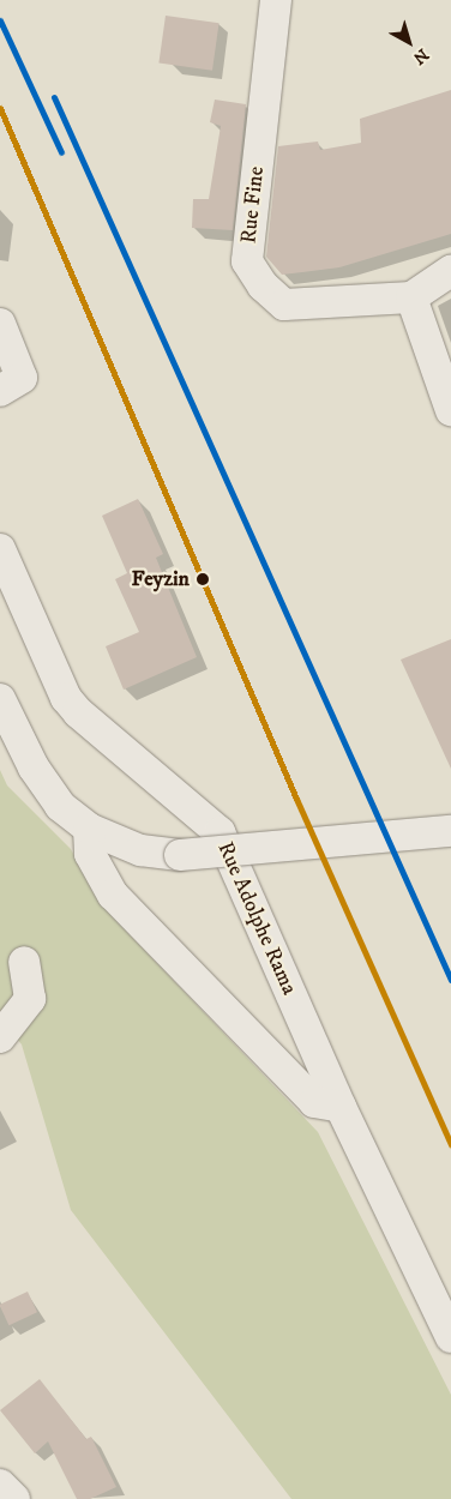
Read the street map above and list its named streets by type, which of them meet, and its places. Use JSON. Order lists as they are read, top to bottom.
{
  "streets": {
    "street": ["Rue Fine", "Rue Adolphe Rama"]
  },
  "places": ["Feyzin"],
  "north": "bottom right"
}
